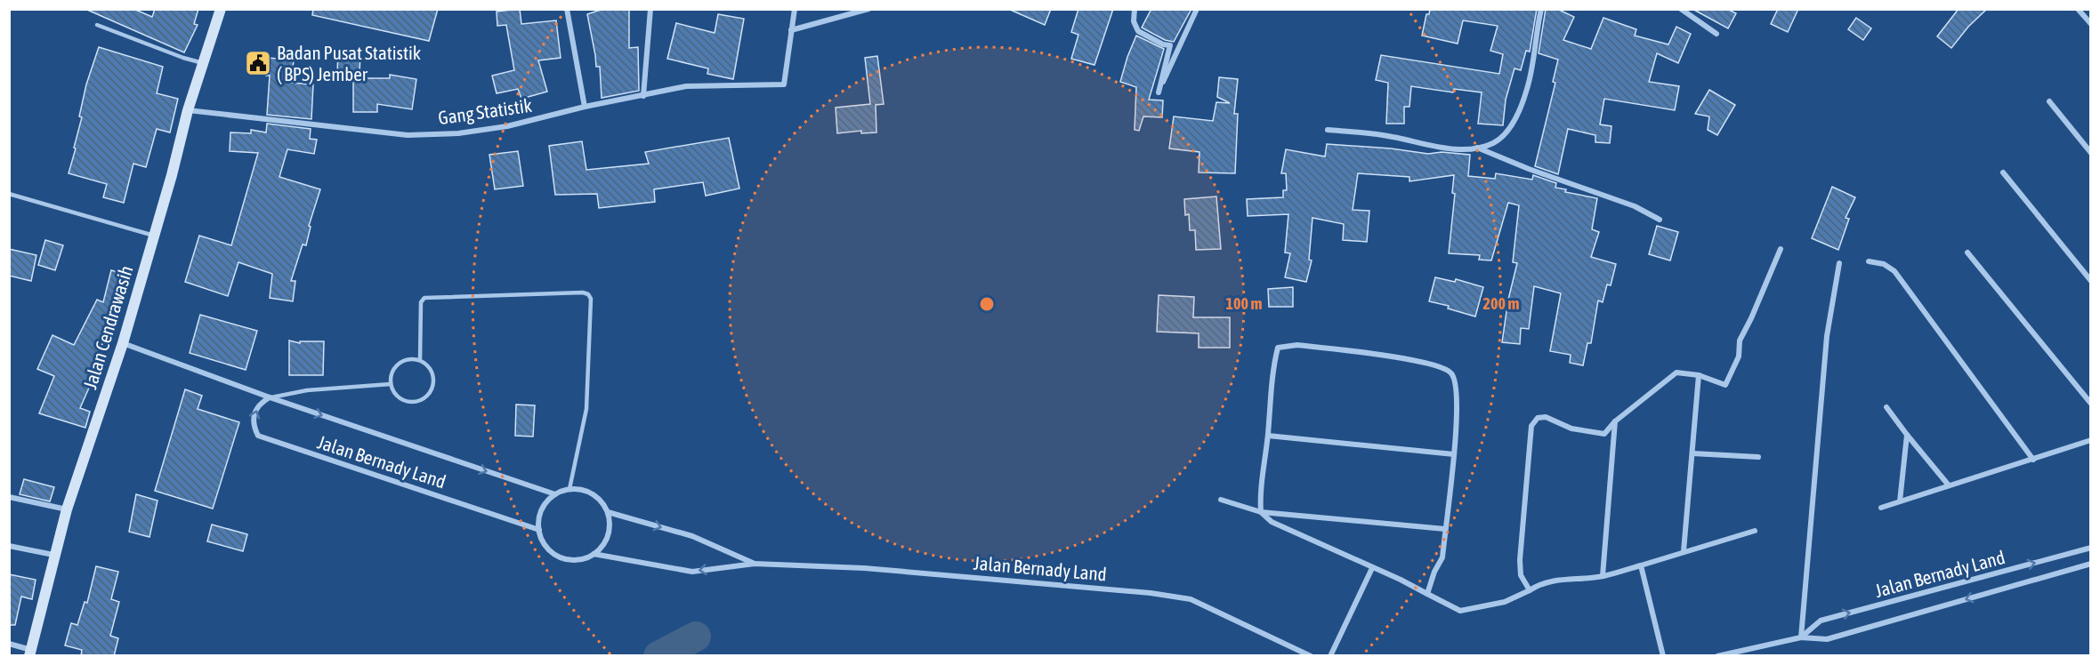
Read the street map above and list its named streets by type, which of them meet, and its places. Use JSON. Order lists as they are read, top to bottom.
{
  "streets": {
    "main road": ["Jalan Cendrawasih"],
    "street": ["Gang Statistik", "Jalan Bernady Land"]
  },
  "crossings": [
    ["Gang Statistik", "Jalan Cendrawasih"],
    ["Jalan Cendrawasih", "Jalan Bernady Land"]
  ],
  "places": {
    "public building": ["Badan Pusat Statistik ( BPS) Jember"]
  },
  "rings": ["100 m", "200 m"]
}
